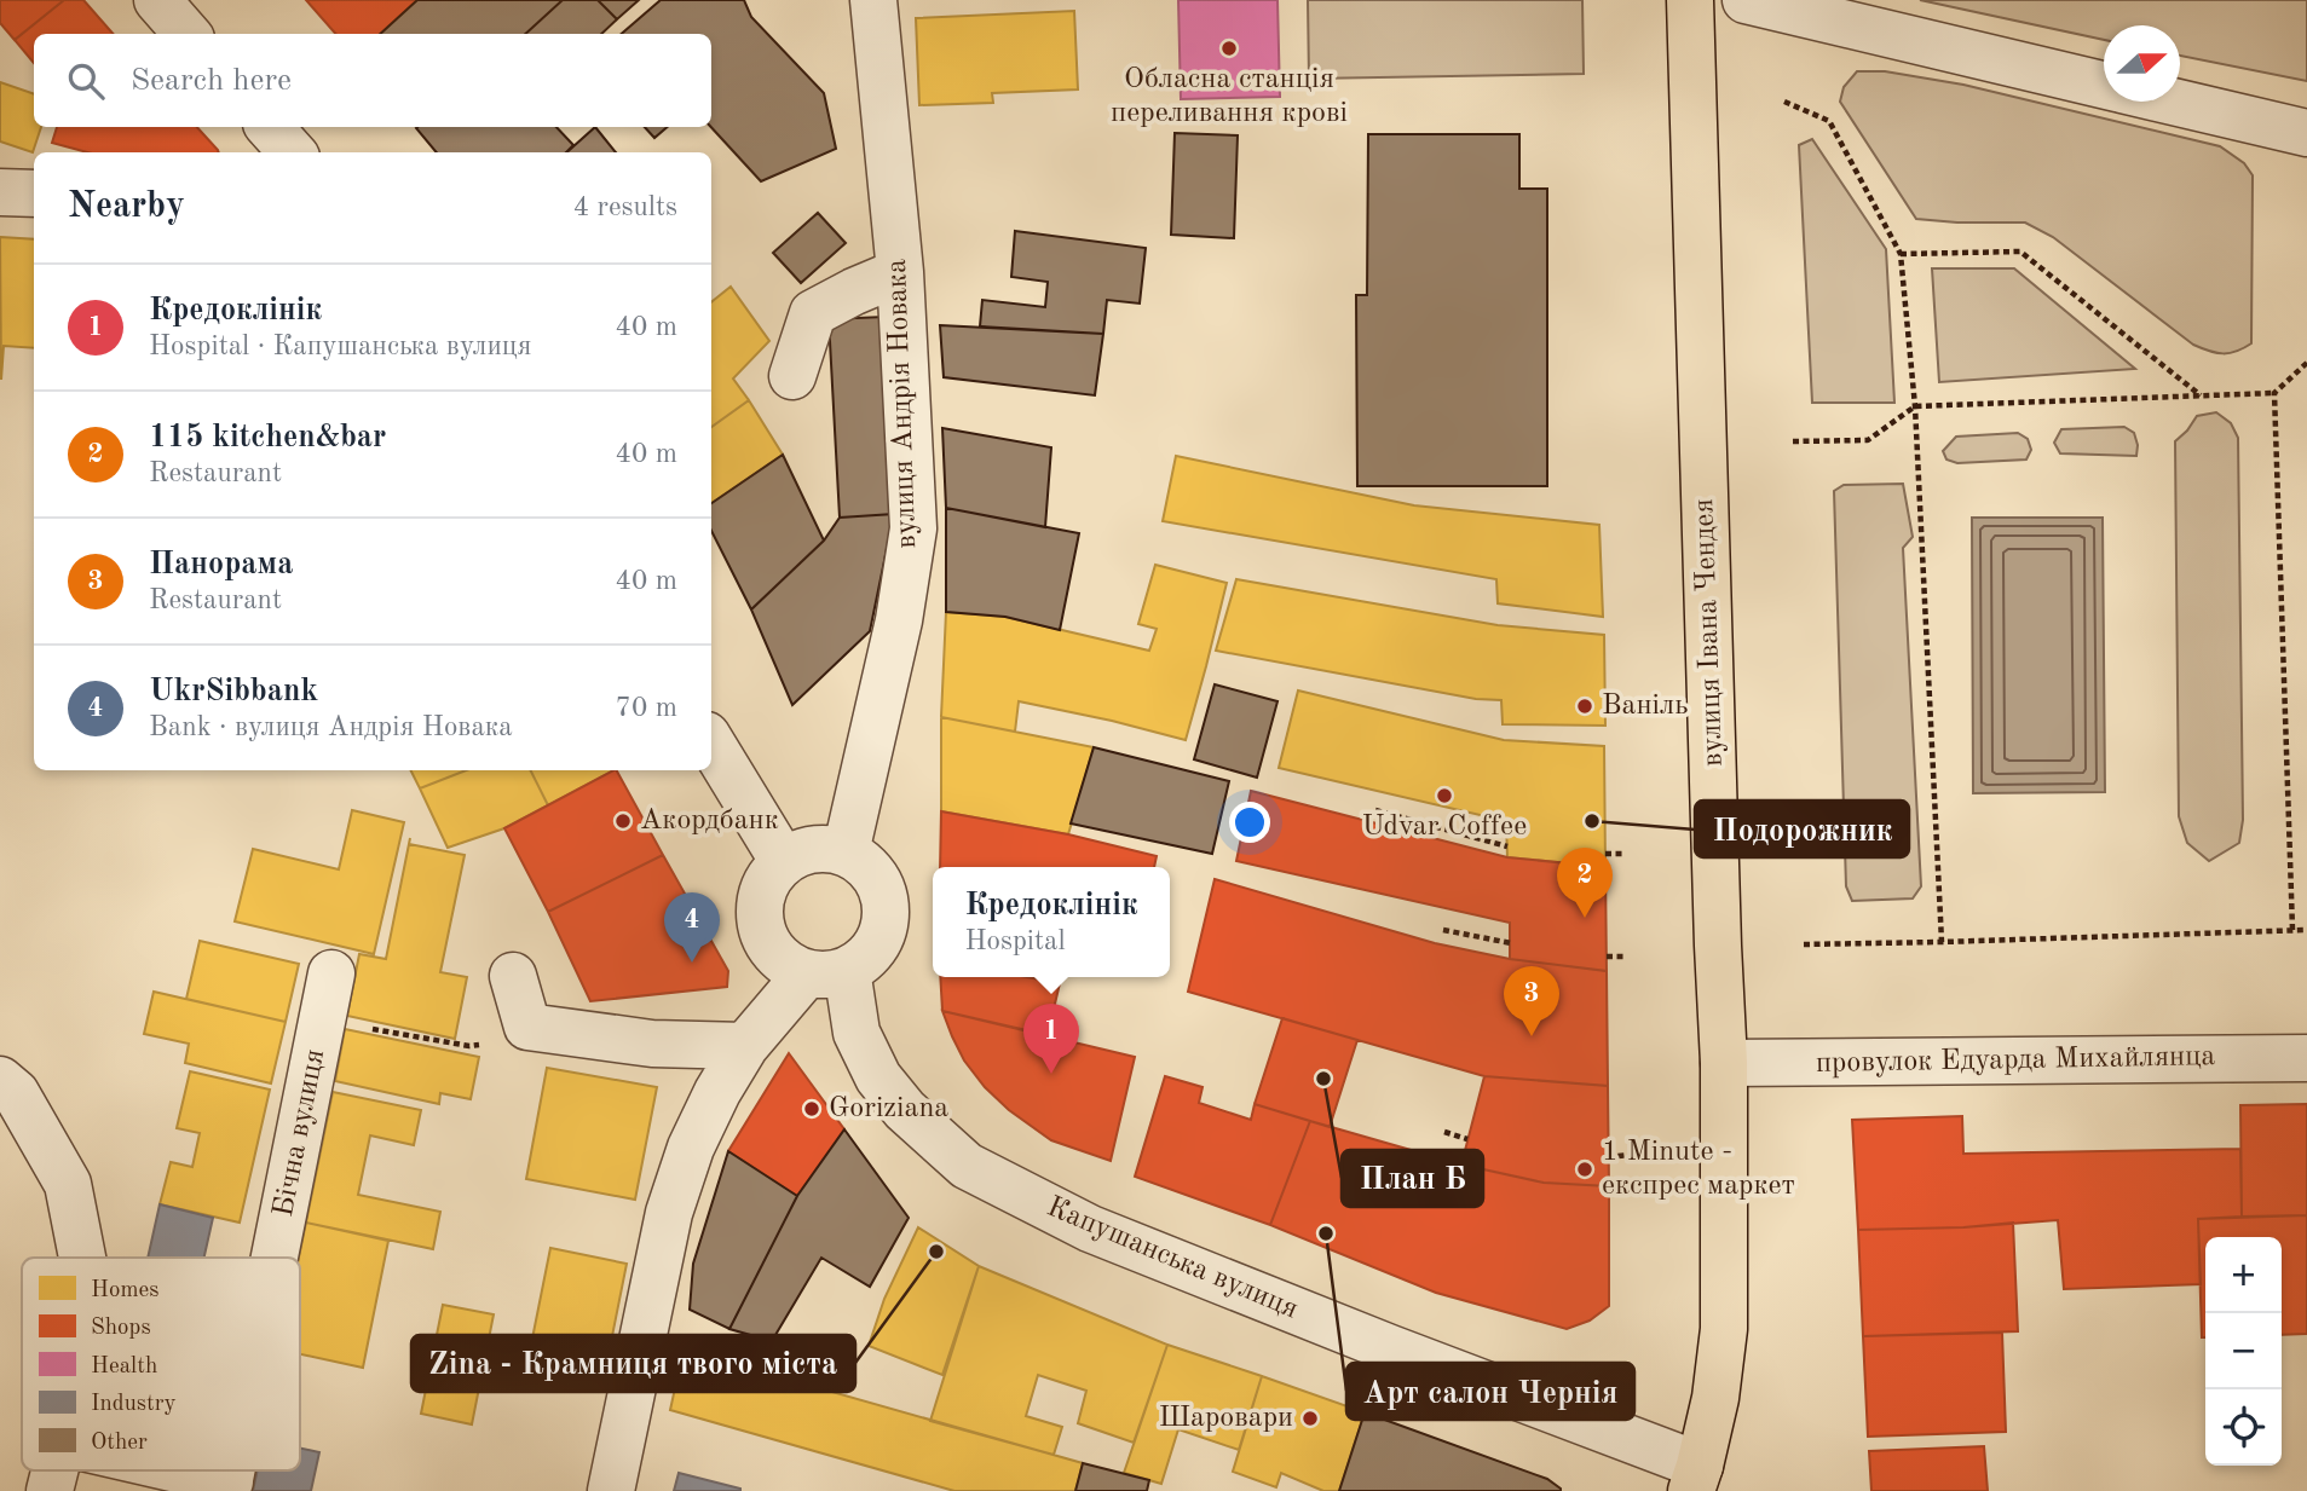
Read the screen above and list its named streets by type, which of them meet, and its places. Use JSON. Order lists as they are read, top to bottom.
{
  "streets": {
    "main road": ["вулиця Івана Чендея"],
    "street": [
      "вулиця Андрія Новака",
      "провулок Едуарда Михайлянца",
      "Бічна вулиця",
      "Капушанська вулиця"
    ]
  },
  "crossings": [
    ["вулиця Андрія Новака", "Капушанська вулиця"],
    ["вулиця Івана Чендея", "провулок Едуарда Михайлянца"],
    ["вулиця Івана Чендея", "Капушанська вулиця"]
  ],
  "places": [
    "Обласна станція переливання крові",
    "Ваніль",
    "Udvar Coffee",
    "Акордбанк",
    "Подорожник",
    "План Б",
    "Goriziana",
    "1 Minute - експрес маркет",
    "Арт салон Чернія",
    "Zina - Крамниця твого міста",
    "Шаровари"
  ],
  "legend": [
    "Homes",
    "Shops",
    "Health",
    "Industry",
    "Other"
  ],
  "north": "right",
  "page": {
    "search": "Search here",
    "heading": ["Nearby", "4 results"],
    "list": [
      {
        "mark": "1",
        "name": "Кредоклінік",
        "note": "Hospital · Капушанська вулиця",
        "value": "40 m"
      },
      {
        "mark": "2",
        "name": "115 kitchen&bar",
        "note": "Restaurant",
        "value": "40 m"
      },
      {
        "mark": "3",
        "name": "Панорама",
        "note": "Restaurant",
        "value": "40 m"
      },
      {
        "mark": "4",
        "name": "UkrSibbank",
        "note": "Bank · вулиця Андрія Новака",
        "value": "70 m"
      }
    ],
    "pins": [
      "2",
      "4",
      "3",
      "1"
    ],
    "popup": ["Кредоклінік", "Hospital"],
    "map_buttons": ["+", "−"]
  }
}
